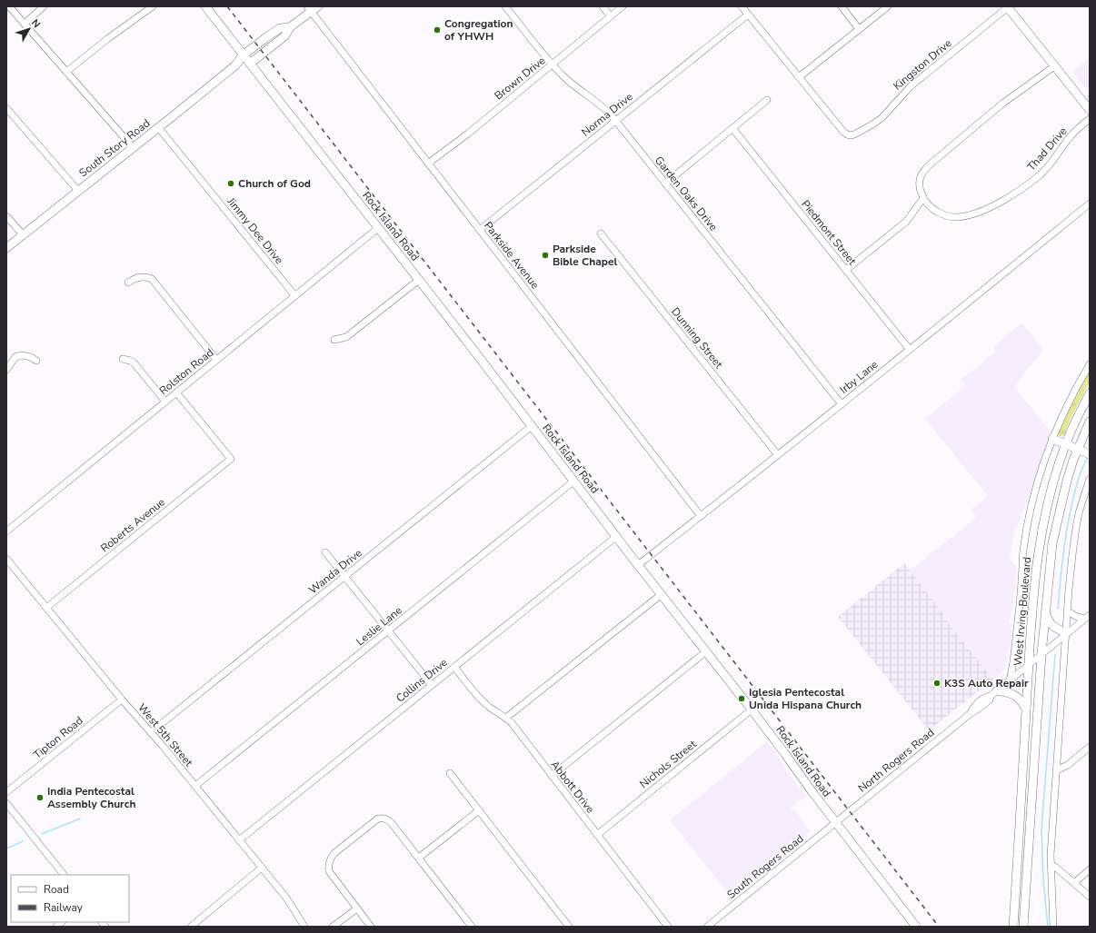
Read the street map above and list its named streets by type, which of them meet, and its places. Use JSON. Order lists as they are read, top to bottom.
{
  "streets": {
    "main road": ["South Story Road", "Rock Island Road", "West Irving Boulevard"],
    "street": [
      "Kingston Drive",
      "Brown Drive",
      "Norma Drive",
      "Thad Drive",
      "Garden Oaks Drive",
      "Jimmy Dee Drive",
      "Piedmont Street",
      "Parkside Avenue",
      "Dunning Street",
      "Rolston Road",
      "Irby Lane",
      "Roberts Avenue",
      "Wanda Drive",
      "Leslie Lane",
      "Collins Drive",
      "West 5th Street",
      "Tipton Road",
      "North Rogers Road",
      "Nichols Street",
      "Abbott Drive",
      "South Rogers Road"
    ]
  },
  "crossings": [
    ["Brown Drive", "Garden Oaks Drive"],
    ["Brown Drive", "Parkside Avenue"],
    ["Norma Drive", "Garden Oaks Drive"],
    ["Norma Drive", "Parkside Avenue"],
    ["South Story Road", "Rock Island Road"],
    ["South Story Road", "Jimmy Dee Drive"],
    ["Garden Oaks Drive", "Irby Lane"],
    ["Rock Island Road", "Rolston Road"],
    ["Rock Island Road", "Irby Lane"],
    ["Rock Island Road", "Wanda Drive"],
    ["Rock Island Road", "Leslie Lane"],
    ["Rock Island Road", "Collins Drive"],
    ["Rock Island Road", "North Rogers Road"],
    ["Rock Island Road", "Nichols Street"],
    ["Rock Island Road", "South Rogers Road"],
    ["Jimmy Dee Drive", "Rolston Road"],
    ["Piedmont Street", "Irby Lane"],
    ["Parkside Avenue", "Irby Lane"],
    ["Dunning Street", "Irby Lane"],
    ["Rolston Road", "Roberts Avenue"],
    ["Roberts Avenue", "West 5th Street"],
    ["Wanda Drive", "West 5th Street"],
    ["West Irving Boulevard", "North Rogers Road"],
    ["Leslie Lane", "West 5th Street"],
    ["Collins Drive", "West 5th Street"],
    ["Collins Drive", "Abbott Drive"],
    ["West 5th Street", "Tipton Road"],
    ["North Rogers Road", "South Rogers Road"],
    ["Nichols Street", "Abbott Drive"]
  ],
  "places": [
    "Congregation of YHWH",
    "Church of God",
    "Parkside Bible Chapel",
    "K3S Auto Repair",
    "Iglesia Pentecostal Unida Hispana Church",
    "India Pentecostal Assembly Church"
  ],
  "legend": ["Road", "Railway"],
  "north": "top right"
}
